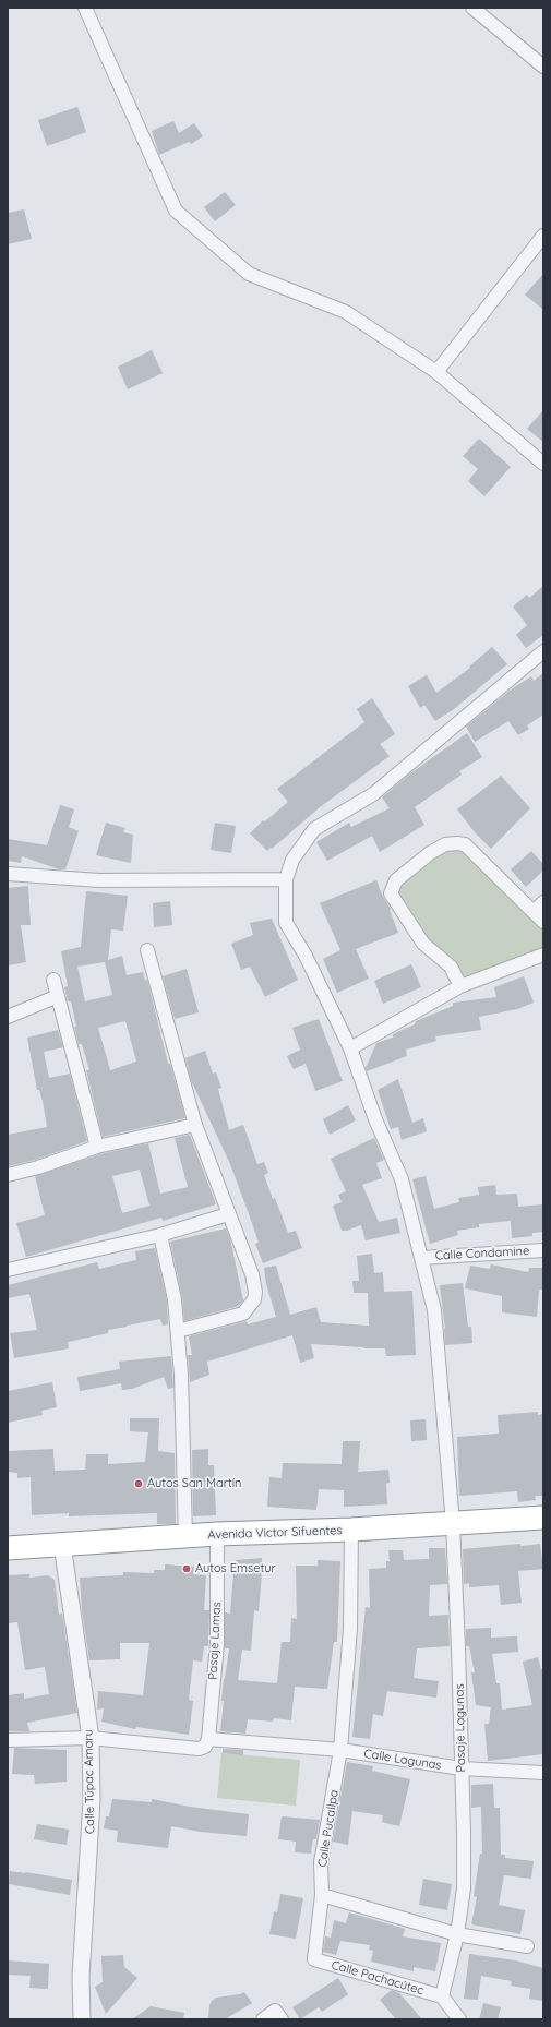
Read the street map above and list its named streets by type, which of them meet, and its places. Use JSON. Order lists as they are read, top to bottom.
{
  "streets": {
    "highway": ["Avenida Victor Sifuentes"],
    "street": [
      "Calle Condamine",
      "Pasaje Lamas",
      "Pasaje Lagunas",
      "Calle Lagunas",
      "Calle Túpac Amaru",
      "Calle Pucallpa",
      "Calle Pachacútec"
    ]
  },
  "crossings": [
    ["Calle Condamine", "Pasaje Lagunas"],
    ["Avenida Victor Sifuentes", "Pasaje Lamas"],
    ["Avenida Victor Sifuentes", "Pasaje Lagunas"],
    ["Avenida Victor Sifuentes", "Calle Túpac Amaru"],
    ["Avenida Victor Sifuentes", "Calle Pucallpa"],
    ["Pasaje Lamas", "Calle Lagunas"],
    ["Pasaje Lagunas", "Calle Lagunas"],
    ["Pasaje Lagunas", "Calle Pachacútec"],
    ["Calle Lagunas", "Calle Pucallpa"],
    ["Calle Pucallpa", "Calle Pachacútec"]
  ],
  "places": ["Autos San Martín", "Autos Emsetur"]
}
